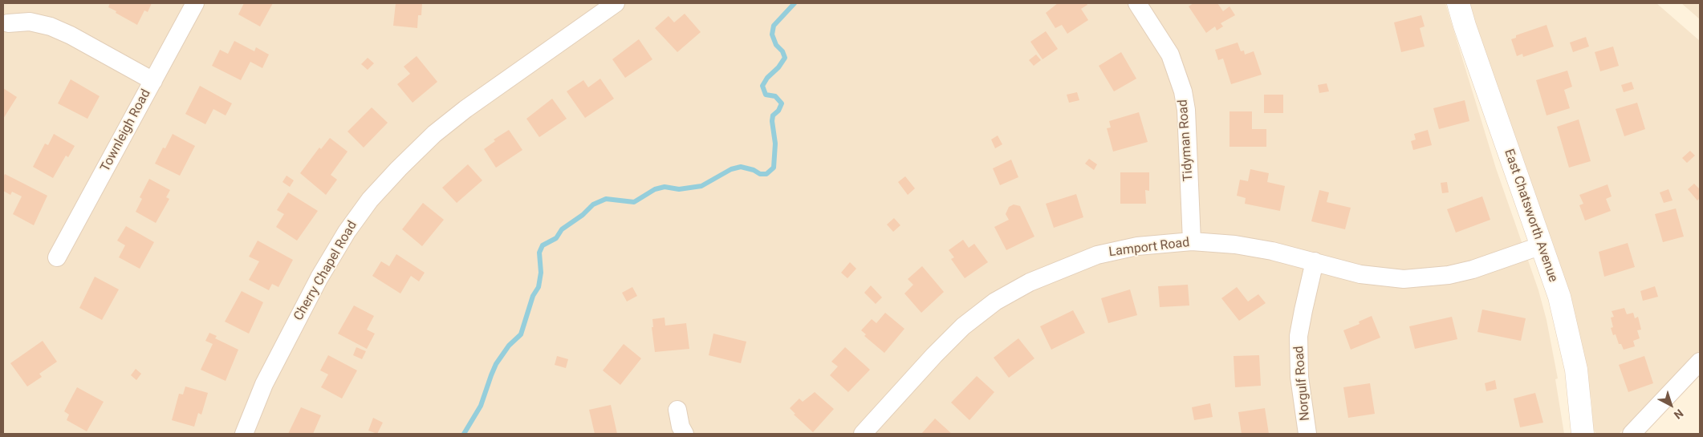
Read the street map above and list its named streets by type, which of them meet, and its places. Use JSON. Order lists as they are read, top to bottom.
{
  "streets": {
    "street": [
      "Townleigh Road",
      "Tidyman Road",
      "East Chatsworth Avenue",
      "Lamport Road",
      "Cherry Chapel Road",
      "Norgulf Road"
    ]
  },
  "crossings": [
    ["Tidyman Road", "Lamport Road"],
    ["East Chatsworth Avenue", "Lamport Road"],
    ["Lamport Road", "Norgulf Road"]
  ],
  "north": "bottom right"
}
